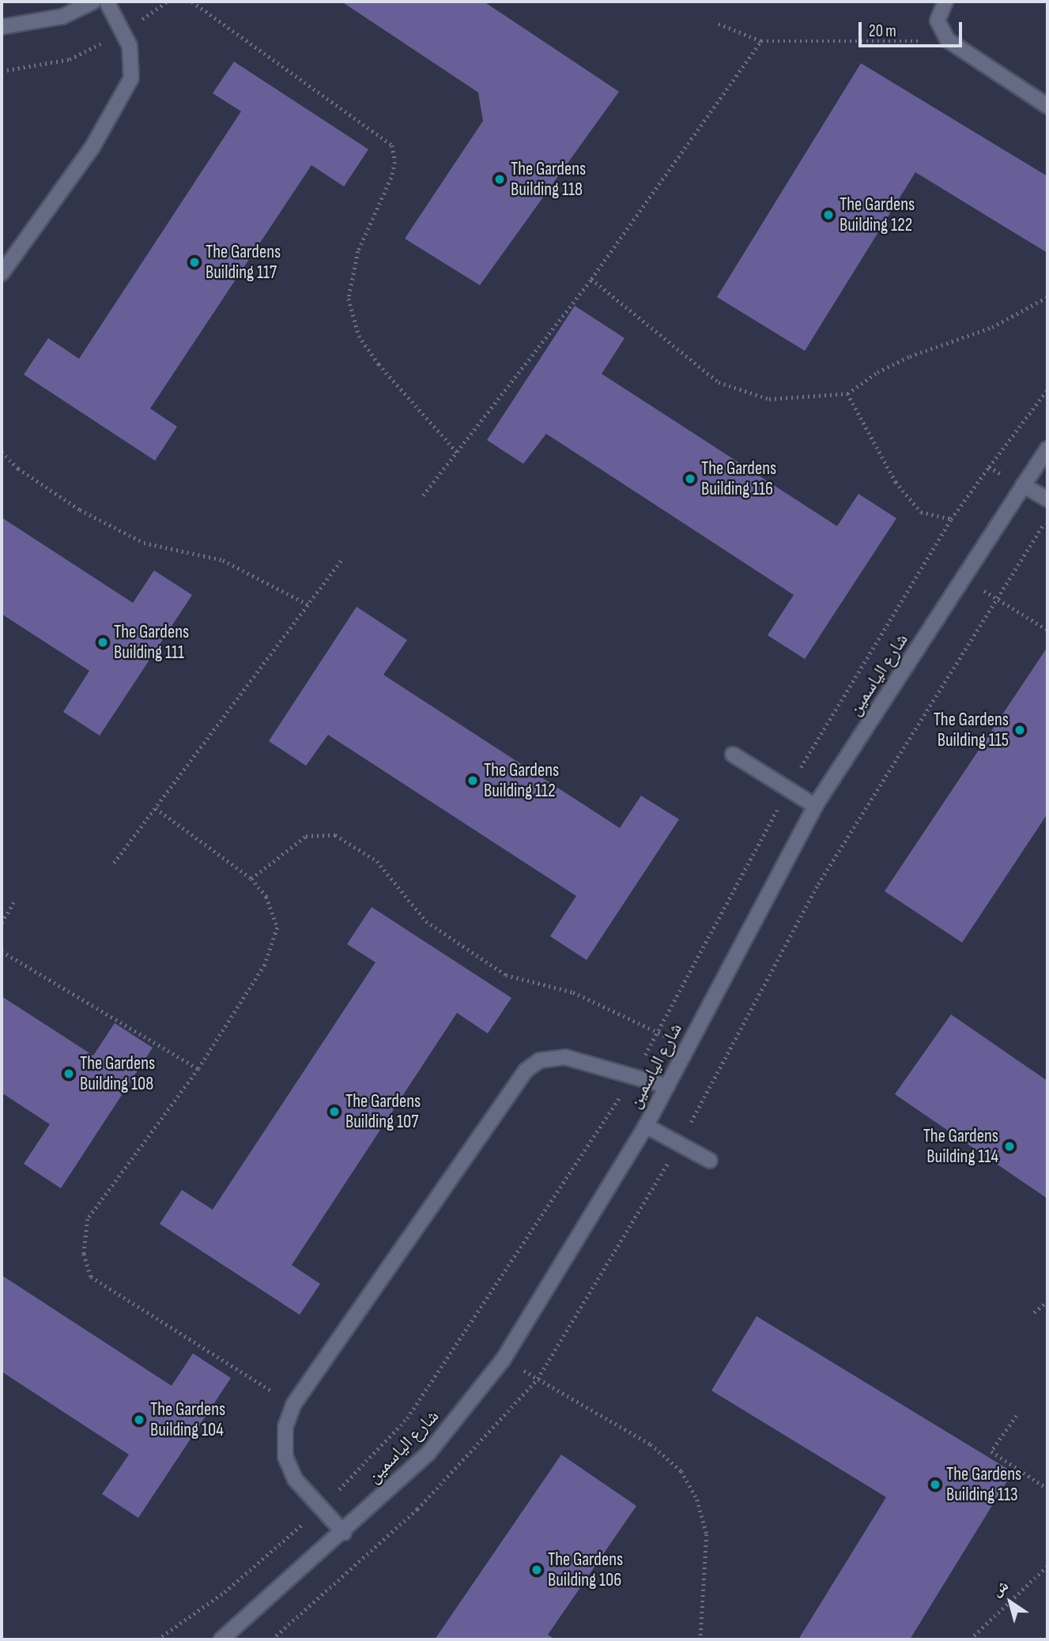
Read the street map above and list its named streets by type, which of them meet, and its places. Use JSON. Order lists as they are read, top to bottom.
{
  "streets": {
    "street": ["شارع الياسمين"]
  },
  "places": [
    "The Gardens Building 118",
    "The Gardens Building 122",
    "The Gardens Building 117",
    "The Gardens Building 116",
    "The Gardens Building 111",
    "The Gardens Building 115",
    "The Gardens Building 112",
    "The Gardens Building 108",
    "The Gardens Building 107",
    "The Gardens Building 114",
    "The Gardens Building 104",
    "The Gardens Building 113",
    "The Gardens Building 106"
  ],
  "scale_bar": "20 m",
  "north": "top left"
}
